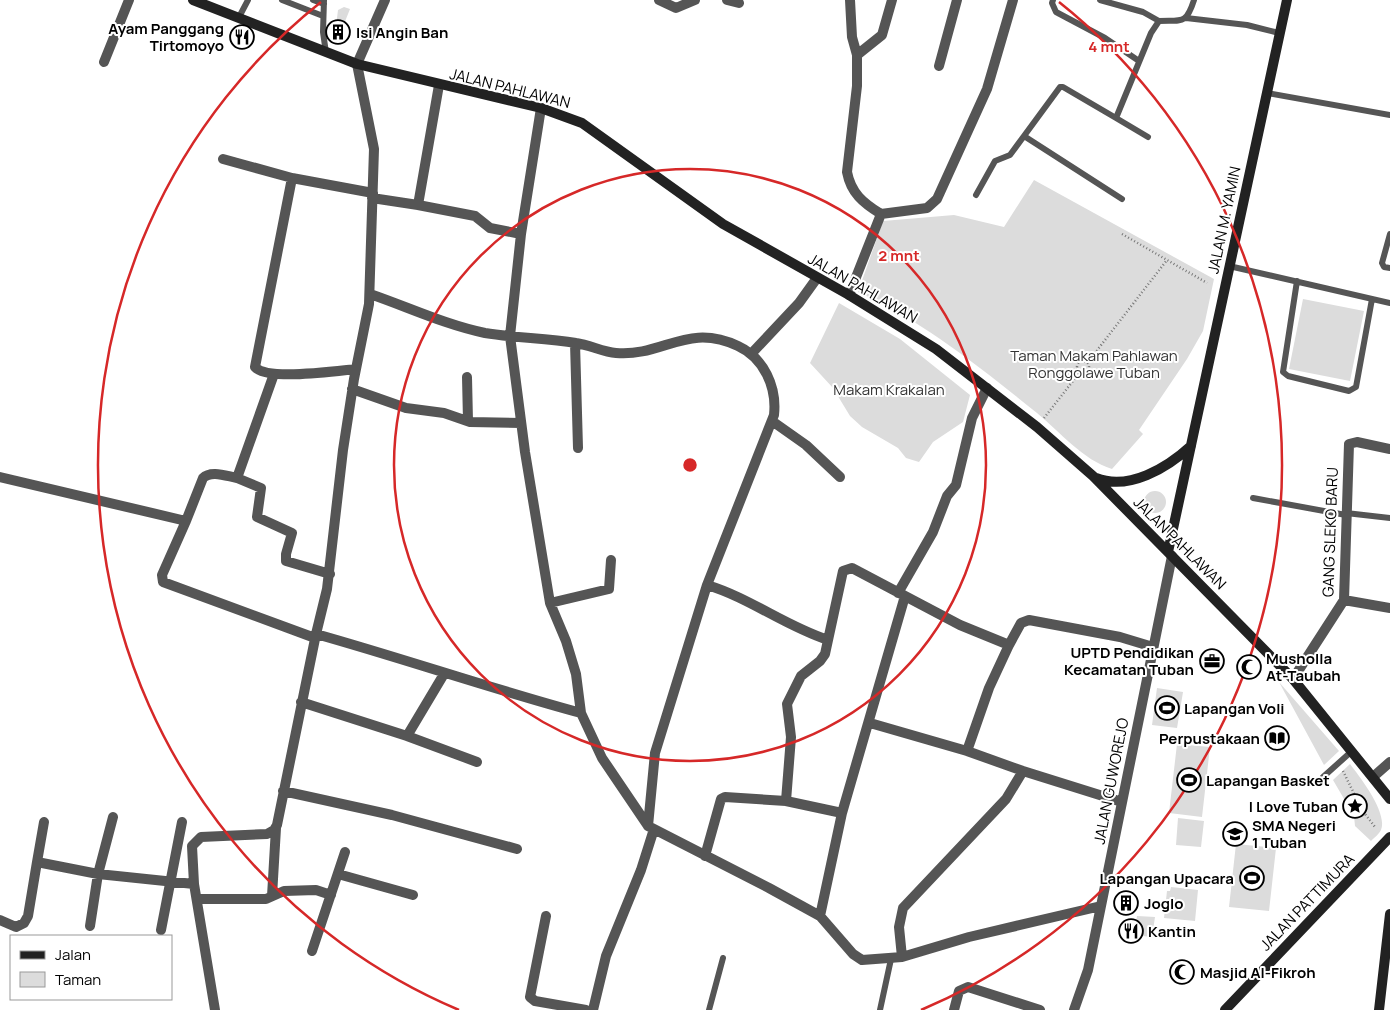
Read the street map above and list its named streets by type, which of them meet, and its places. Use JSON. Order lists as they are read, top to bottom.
{
  "streets": {
    "main road": ["JALAN PAHLAWAN", "JALAN M. YAMIN", "JALAN PATTIMURA"],
    "street": ["GANG SLEKO BARU", "JALAN GUWOREJO"]
  },
  "crossings": [
    ["JALAN PAHLAWAN", "JALAN M. YAMIN"],
    ["JALAN PAHLAWAN", "GANG SLEKO BARU"],
    ["JALAN PAHLAWAN", "JALAN GUWOREJO"],
    ["JALAN M. YAMIN", "JALAN GUWOREJO"]
  ],
  "parks": ["Taman Makam Pahlawan Ronggolawe Tuban", "Makam Krakalan"],
  "places": {
    "building": ["Isi Angin Ban", "Joglo"],
    "restaurant": ["Ayam Panggang Tirtomoyo", "Kantin"],
    "office": ["UPTD Pendidikan Kecamatan Tuban"],
    "mosque": ["Musholla At-Taubah", "Masjid Al-Fikroh"],
    "sports": ["Lapangan Voli", "Lapangan Basket", "Lapangan Upacara"],
    "library": ["Perpustakaan"],
    "place": ["I Love Tuban"],
    "school or university": ["SMA Negeri 1 Tuban"]
  },
  "legend": ["Jalan", "Taman"],
  "rings": ["4 mnt", "2 mnt"]
}
